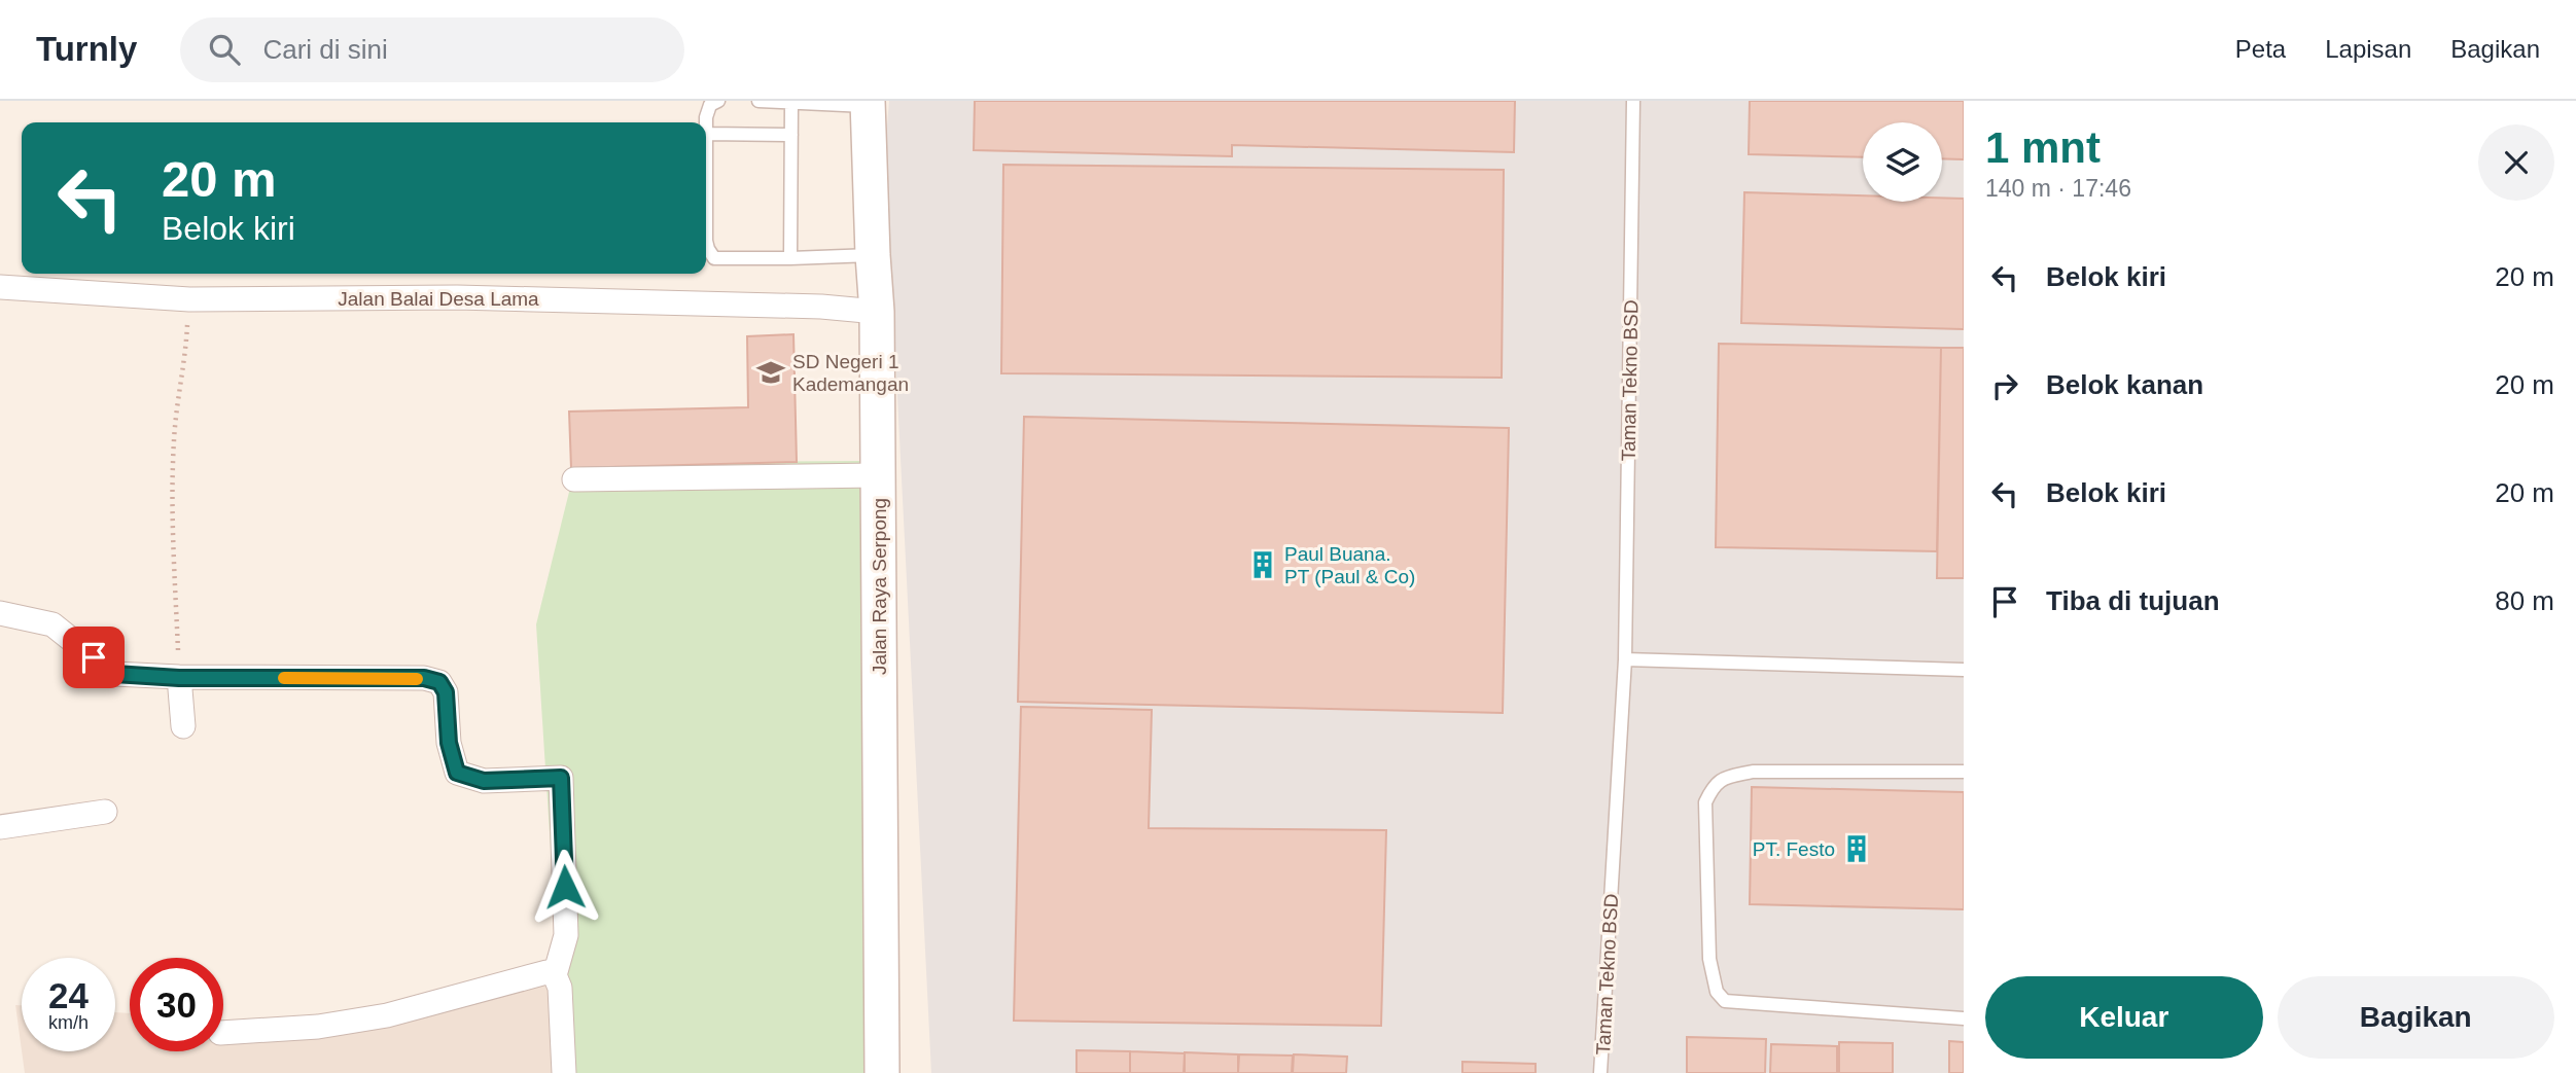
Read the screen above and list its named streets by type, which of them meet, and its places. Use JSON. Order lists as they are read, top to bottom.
{
  "streets": {
    "main road": ["Jalan Raya Serpong"],
    "street": ["Jalan Balai Desa Lama"],
    "lane": ["Taman Tekno BSD"]
  },
  "crossings": [
    ["Jalan Balai Desa Lama", "Jalan Raya Serpong"]
  ],
  "places": {
    "school or university": ["SD Negeri 1 Kademangan"],
    "building": ["Paul Buana. PT (Paul & Co)", "PT. Festo"]
  },
  "page": {
    "header": "Turnly",
    "search": "Cari di sini",
    "nav": ["Peta", "Lapisan", "Bagikan"],
    "heading": ["1 mnt", "140 m · 17:46"],
    "turn": ["20 m", "Belok kiri"],
    "list": [
      {
        "name": "Belok kiri",
        "value": "20 m"
      },
      {
        "name": "Belok kanan",
        "value": "20 m"
      },
      {
        "name": "Belok kiri",
        "value": "20 m"
      },
      {
        "name": "Tiba di tujuan",
        "value": "80 m"
      }
    ],
    "speed": "24 km/h",
    "limit": "30",
    "buttons": ["Keluar", "Bagikan"]
  }
}
